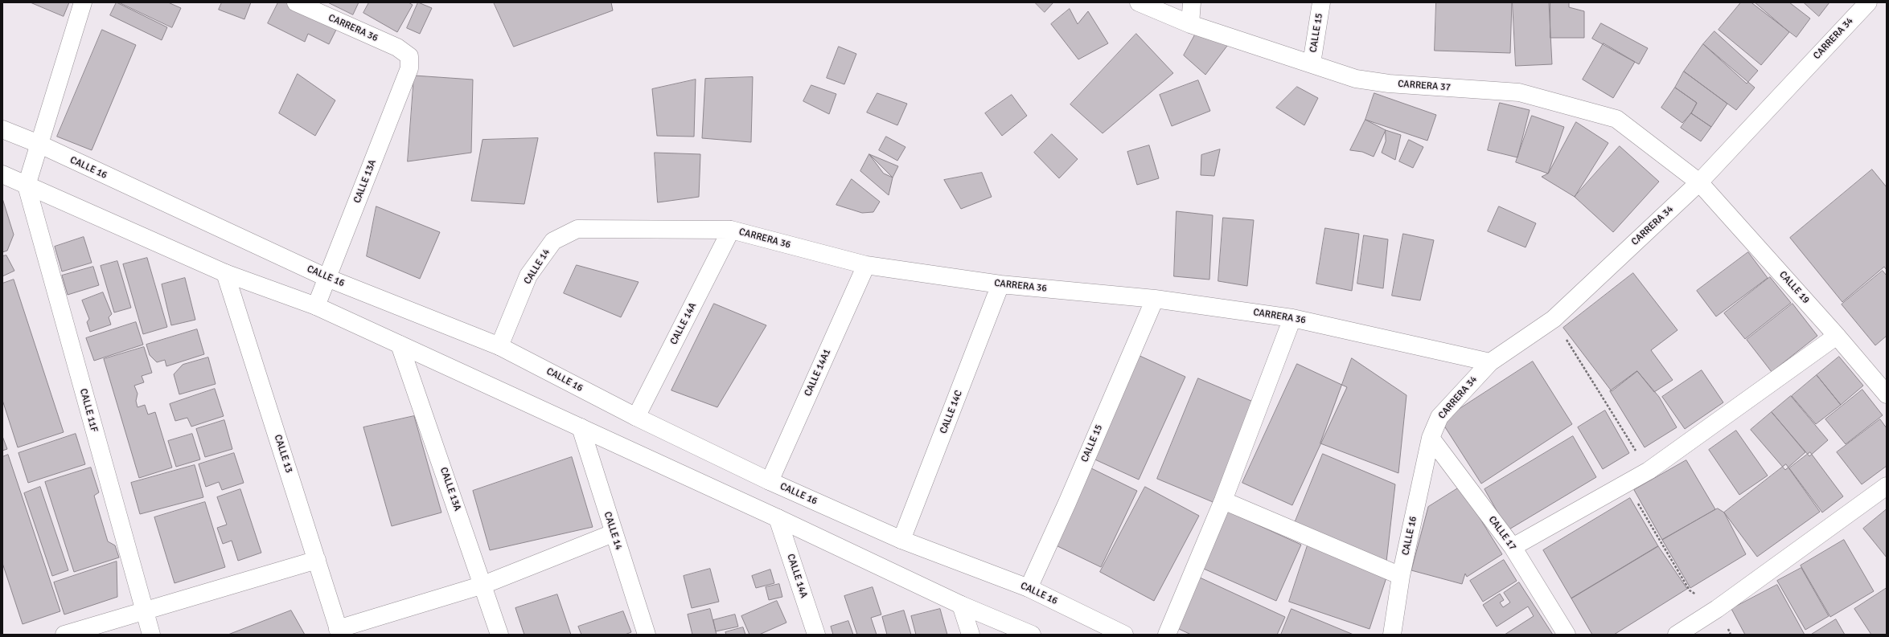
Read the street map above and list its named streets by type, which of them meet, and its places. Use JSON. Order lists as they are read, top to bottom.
{
  "streets": {
    "street": [
      "CARRERA 36",
      "CALLE 15",
      "CARRERA 34",
      "CARRERA 37",
      "CALLE 16",
      "CALLE 13A",
      "CALLE 14",
      "CALLE 19",
      "CALLE 14A",
      "CALLE 14A1",
      "CALLE 11F",
      "CALLE 14C",
      "CALLE 13",
      "CALLE 17"
    ]
  },
  "crossings": [
    ["CARRERA 36", "CALLE 15"],
    ["CARRERA 36", "CARRERA 34"],
    ["CARRERA 36", "CALLE 13A"],
    ["CARRERA 36", "CALLE 14"],
    ["CARRERA 36", "CALLE 14A"],
    ["CARRERA 36", "CALLE 14A1"],
    ["CARRERA 36", "CALLE 14C"],
    ["CALLE 15", "CARRERA 37"],
    ["CALLE 15", "CALLE 16"],
    ["CARRERA 34", "CARRERA 37"],
    ["CARRERA 34", "CALLE 16"],
    ["CARRERA 34", "CALLE 19"],
    ["CARRERA 34", "CALLE 17"],
    ["CARRERA 37", "CALLE 19"],
    ["CALLE 16", "CALLE 13A"],
    ["CALLE 16", "CALLE 14"],
    ["CALLE 16", "CALLE 14A"],
    ["CALLE 16", "CALLE 14A1"],
    ["CALLE 16", "CALLE 14C"],
    ["CALLE 16", "CALLE 17"]
  ]
}
